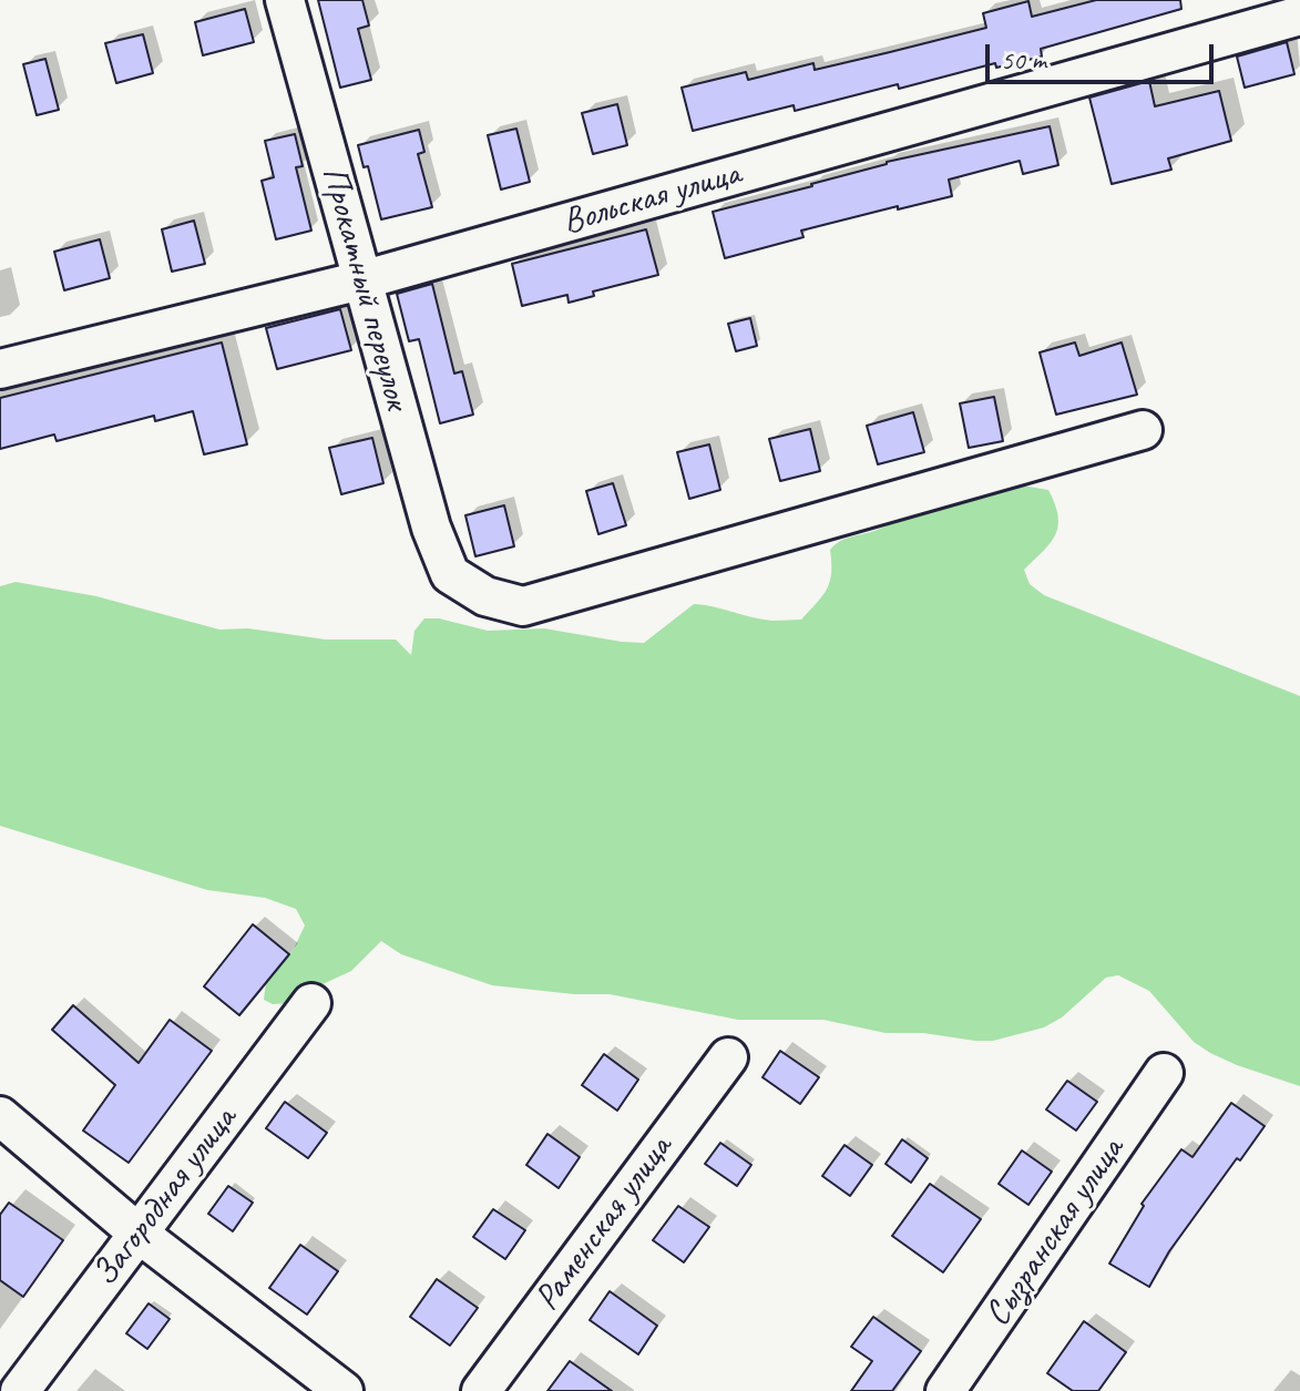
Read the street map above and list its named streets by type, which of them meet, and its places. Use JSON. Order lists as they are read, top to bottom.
{
  "streets": {
    "street": [
      "Вольская улица",
      "Прокатный переулок",
      "Загородная улица",
      "Раменская улица",
      "Сызранская улица"
    ]
  },
  "crossings": [
    ["Вольская улица", "Прокатный переулок"]
  ],
  "scale_bar": "50 m"
}
